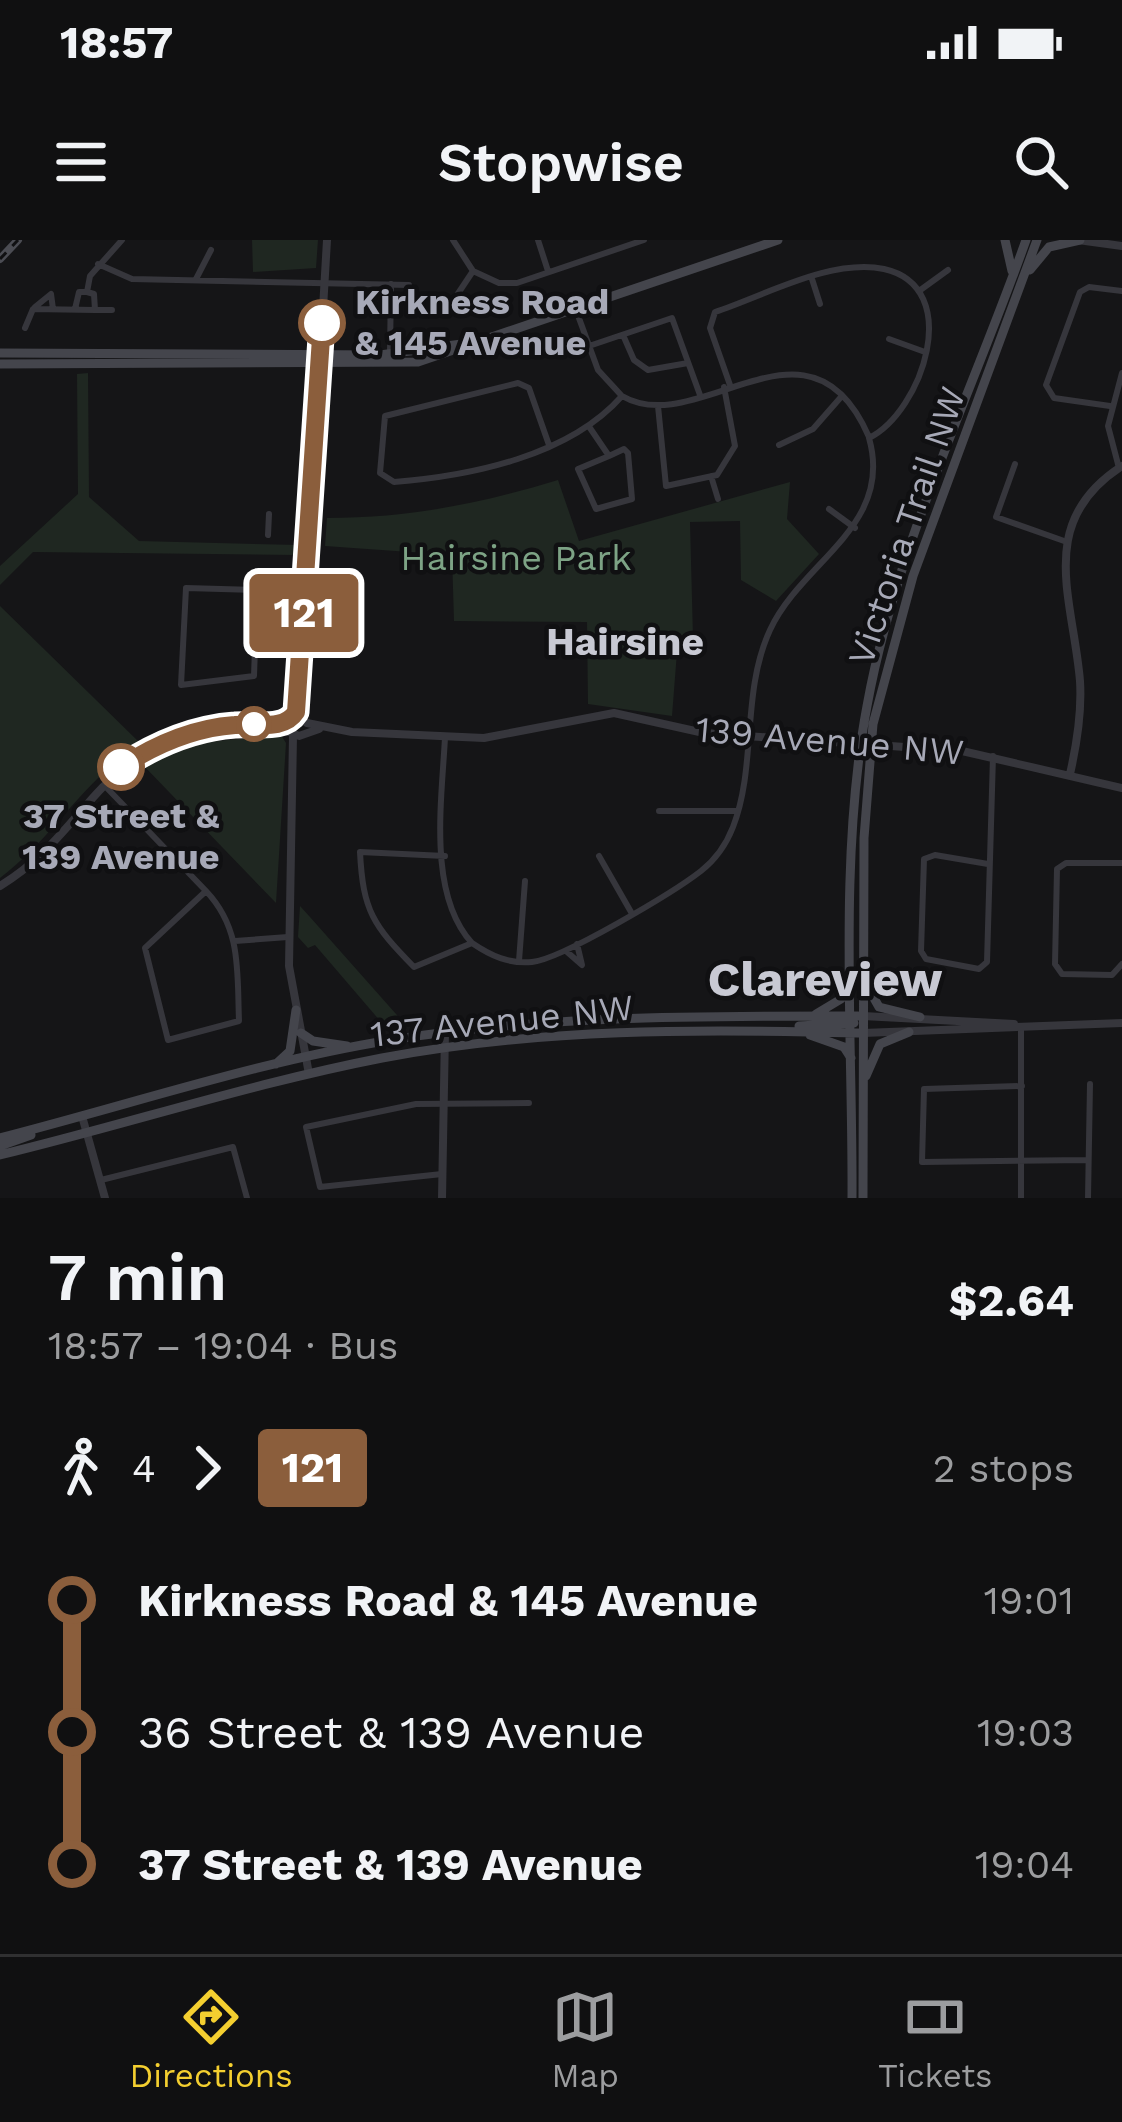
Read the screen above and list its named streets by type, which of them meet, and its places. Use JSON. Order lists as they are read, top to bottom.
{
  "streets": {
    "main road": ["Victoria Trail NW", "137 Avenue NW"],
    "street": ["139 Avenue NW"]
  },
  "crossings": [
    ["Victoria Trail NW", "139 Avenue NW"],
    ["Victoria Trail NW", "137 Avenue NW"]
  ],
  "districts": ["Hairsine", "Clareview"],
  "parks": ["Hairsine Park"],
  "places": ["Kirkness Road & 145 Avenue", "37 Street & 139 Avenue"],
  "lines": ["bus line 121"],
  "page": {
    "status": "18:57",
    "header": "Stopwise",
    "on_map": "121",
    "heading": ["7 min", "18:57 – 19:04 · Bus", "$2.64"],
    "legs": ["4", "121", "2 stops"],
    "list": [
      {
        "name": "Kirkness Road & 145 Avenue",
        "value": "19:01"
      },
      {
        "name": "36 Street & 139 Avenue",
        "value": "19:03"
      },
      {
        "name": "37 Street & 139 Avenue",
        "value": "19:04"
      }
    ],
    "tabs": ["Directions", "Map", "Tickets"]
  }
}
